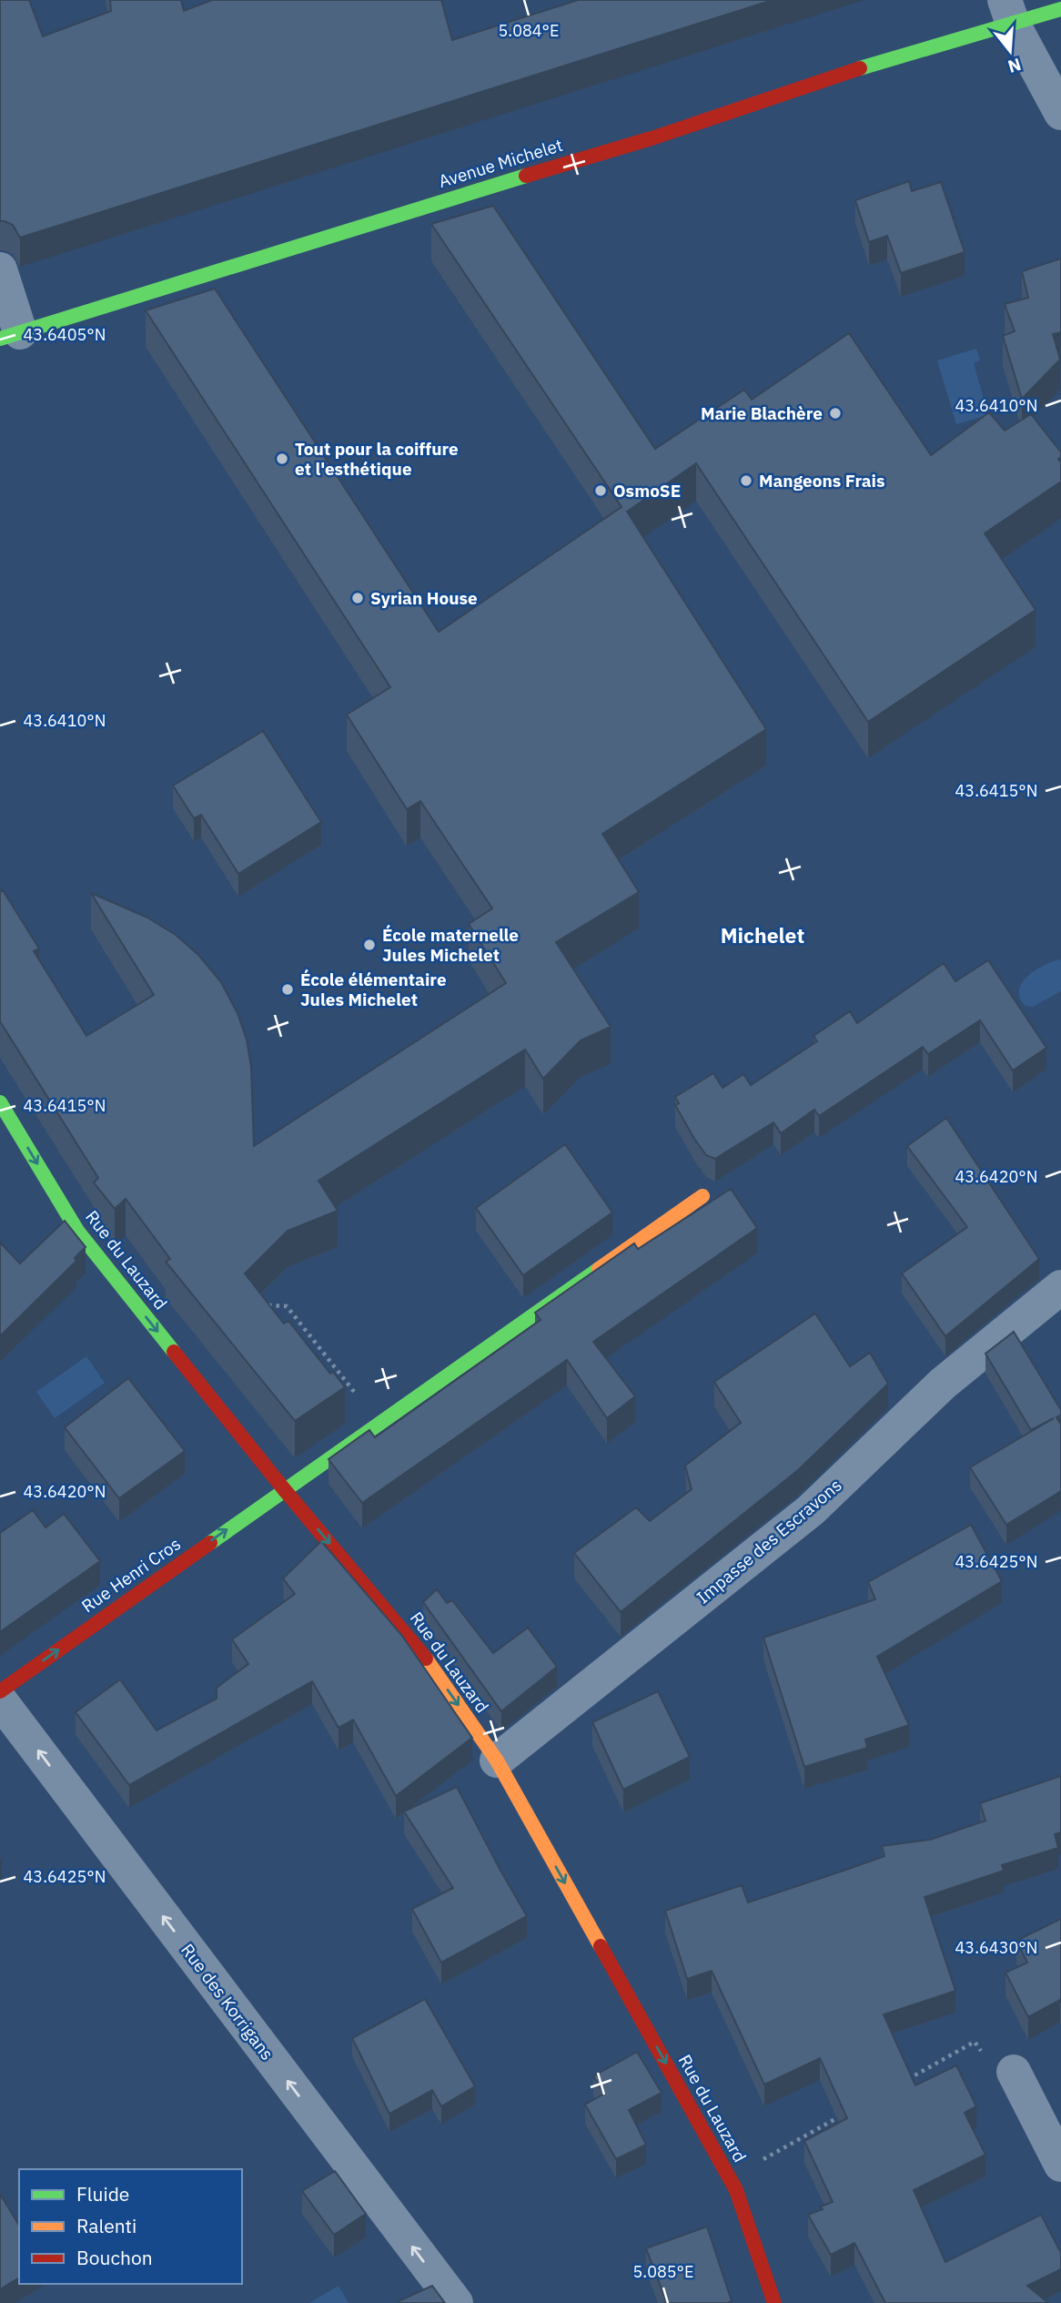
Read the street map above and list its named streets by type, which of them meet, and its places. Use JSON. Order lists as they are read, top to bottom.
{
  "streets": {
    "street": [
      "Avenue Michelet",
      "Rue du Lauzard",
      "Impasse des Escravons",
      "Rue Henri Cros",
      "Rue des Korrigans"
    ]
  },
  "crossings": [
    ["Rue du Lauzard", "Impasse des Escravons"],
    ["Rue du Lauzard", "Rue Henri Cros"]
  ],
  "one_way": ["Rue du Lauzard", "Rue Henri Cros", "Rue des Korrigans"],
  "districts": ["Michelet"],
  "places": [
    "Marie Blachère",
    "Tout pour la coiffure et l'esthétique",
    "Mangeons Frais",
    "OsmoSE",
    "Syrian House",
    "École maternelle Jules Michelet",
    "École élémentaire Jules Michelet"
  ],
  "legend": ["Fluide", "Ralenti", "Bouchon"],
  "north": "bottom",
  "coordinates": [
    "5.084°E",
    "43.6405°N",
    "43.6410°N",
    "43.6415°N",
    "43.6420°N",
    "43.6425°N",
    "43.6430°N",
    "5.085°E"
  ]
}
